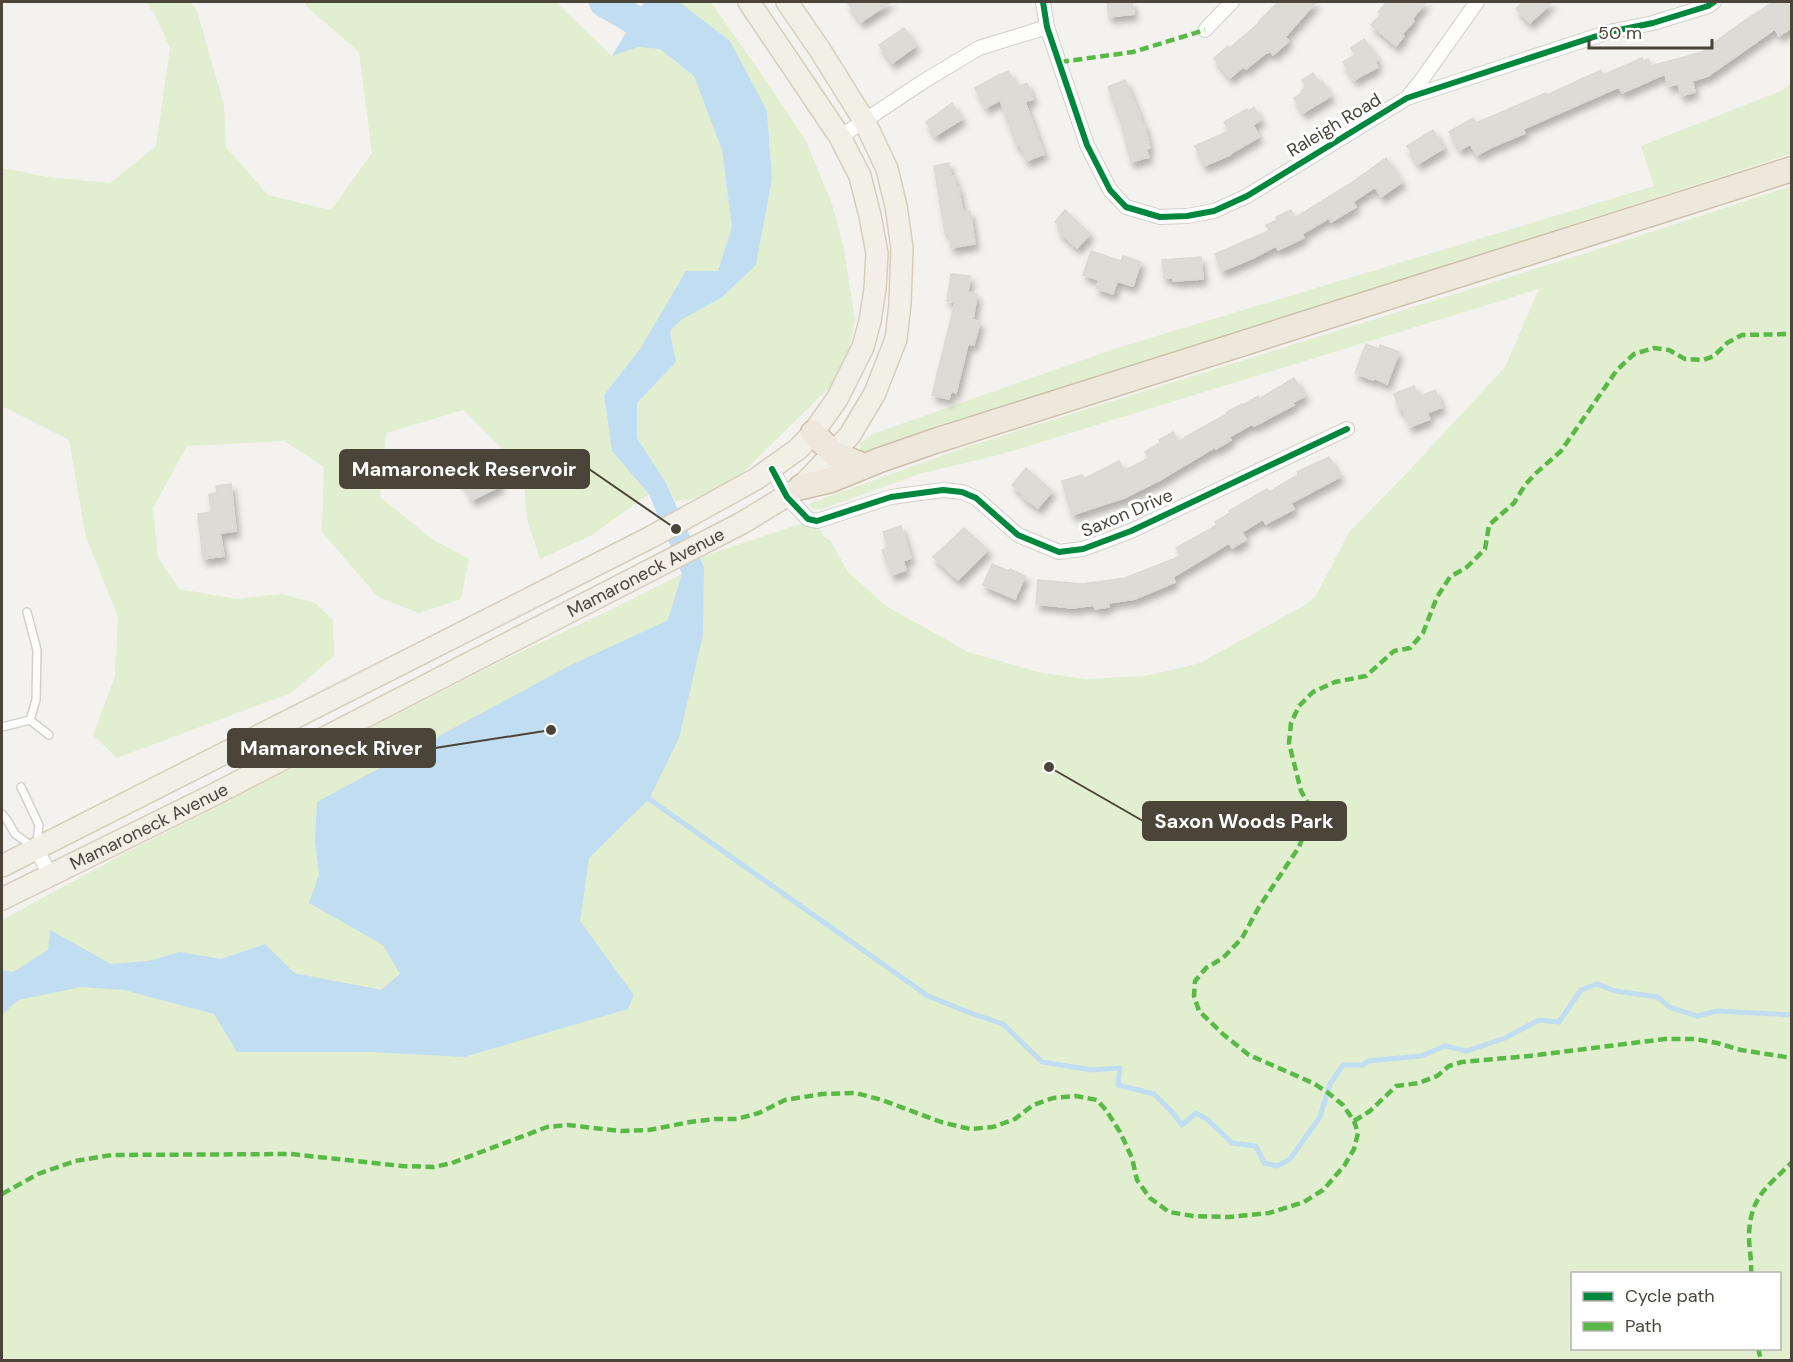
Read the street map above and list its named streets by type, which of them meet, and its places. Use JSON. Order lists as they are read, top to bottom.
{
  "streets": {
    "main road": ["Mamaroneck Avenue"],
    "street": ["Raleigh Road", "Saxon Drive"]
  },
  "crossings": [
    ["Saxon Drive", "Mamaroneck Avenue"]
  ],
  "places": ["Mamaroneck Reservoir", "Mamaroneck River", "Saxon Woods Park"],
  "legend": ["Cycle path", "Path"],
  "scale_bar": "50 m"
}
